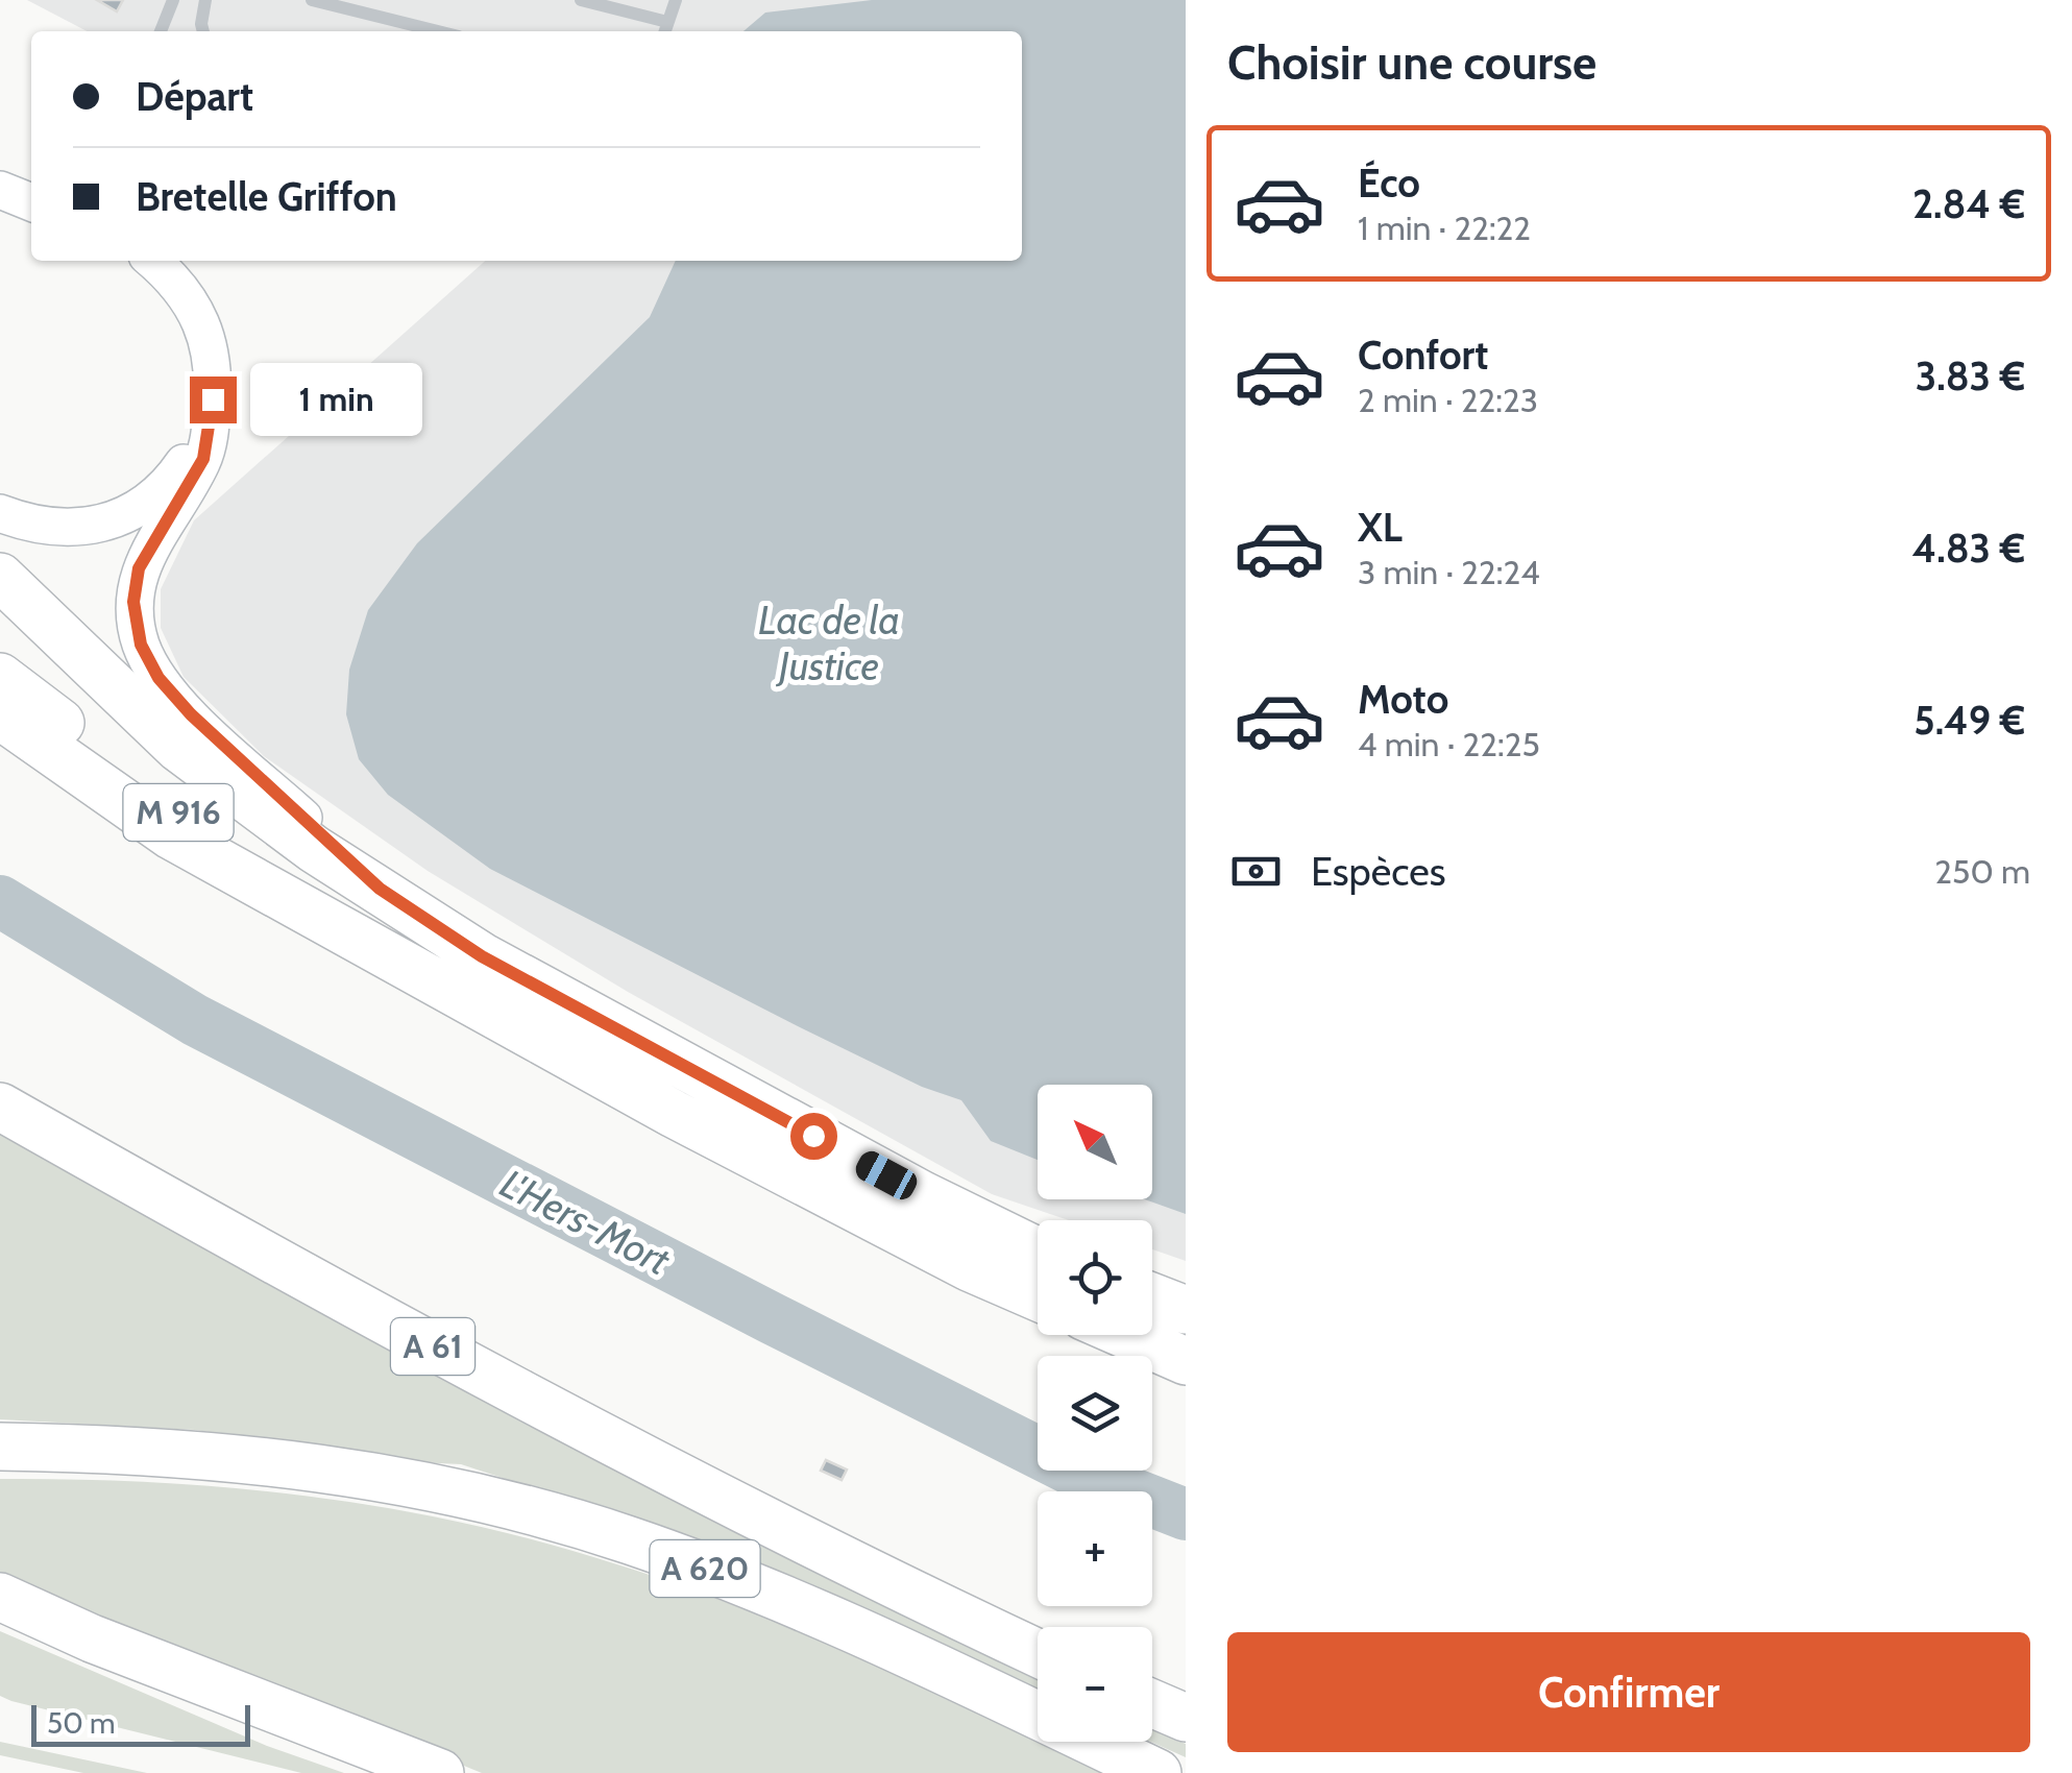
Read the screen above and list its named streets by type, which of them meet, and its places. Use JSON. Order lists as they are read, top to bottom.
{
  "streets": {
    "highway": ["M 916", "A 61", "A 620"]
  },
  "water": ["Lac de la Justice", "L'Hers-Mort"],
  "scale_bar": "50 m",
  "north": "top left",
  "page": {
    "heading": "Choisir une course",
    "banner": ["Départ", "Bretelle Griffon"],
    "list": [
      {
        "name": "Éco",
        "note": "1 min · 22:22",
        "value": "2.84 €"
      },
      {
        "name": "Confort",
        "note": "2 min · 22:23",
        "value": "3.83 €"
      },
      {
        "name": "XL",
        "note": "3 min · 22:24",
        "value": "4.83 €"
      },
      {
        "name": "Moto",
        "note": "4 min · 22:25",
        "value": "5.49 €"
      }
    ],
    "bubble": "1 min",
    "pay": ["Espèces", "250 m"],
    "map_buttons": ["+", "−"],
    "buttons": "Confirmer",
    "scale": "50 m"
  }
}
